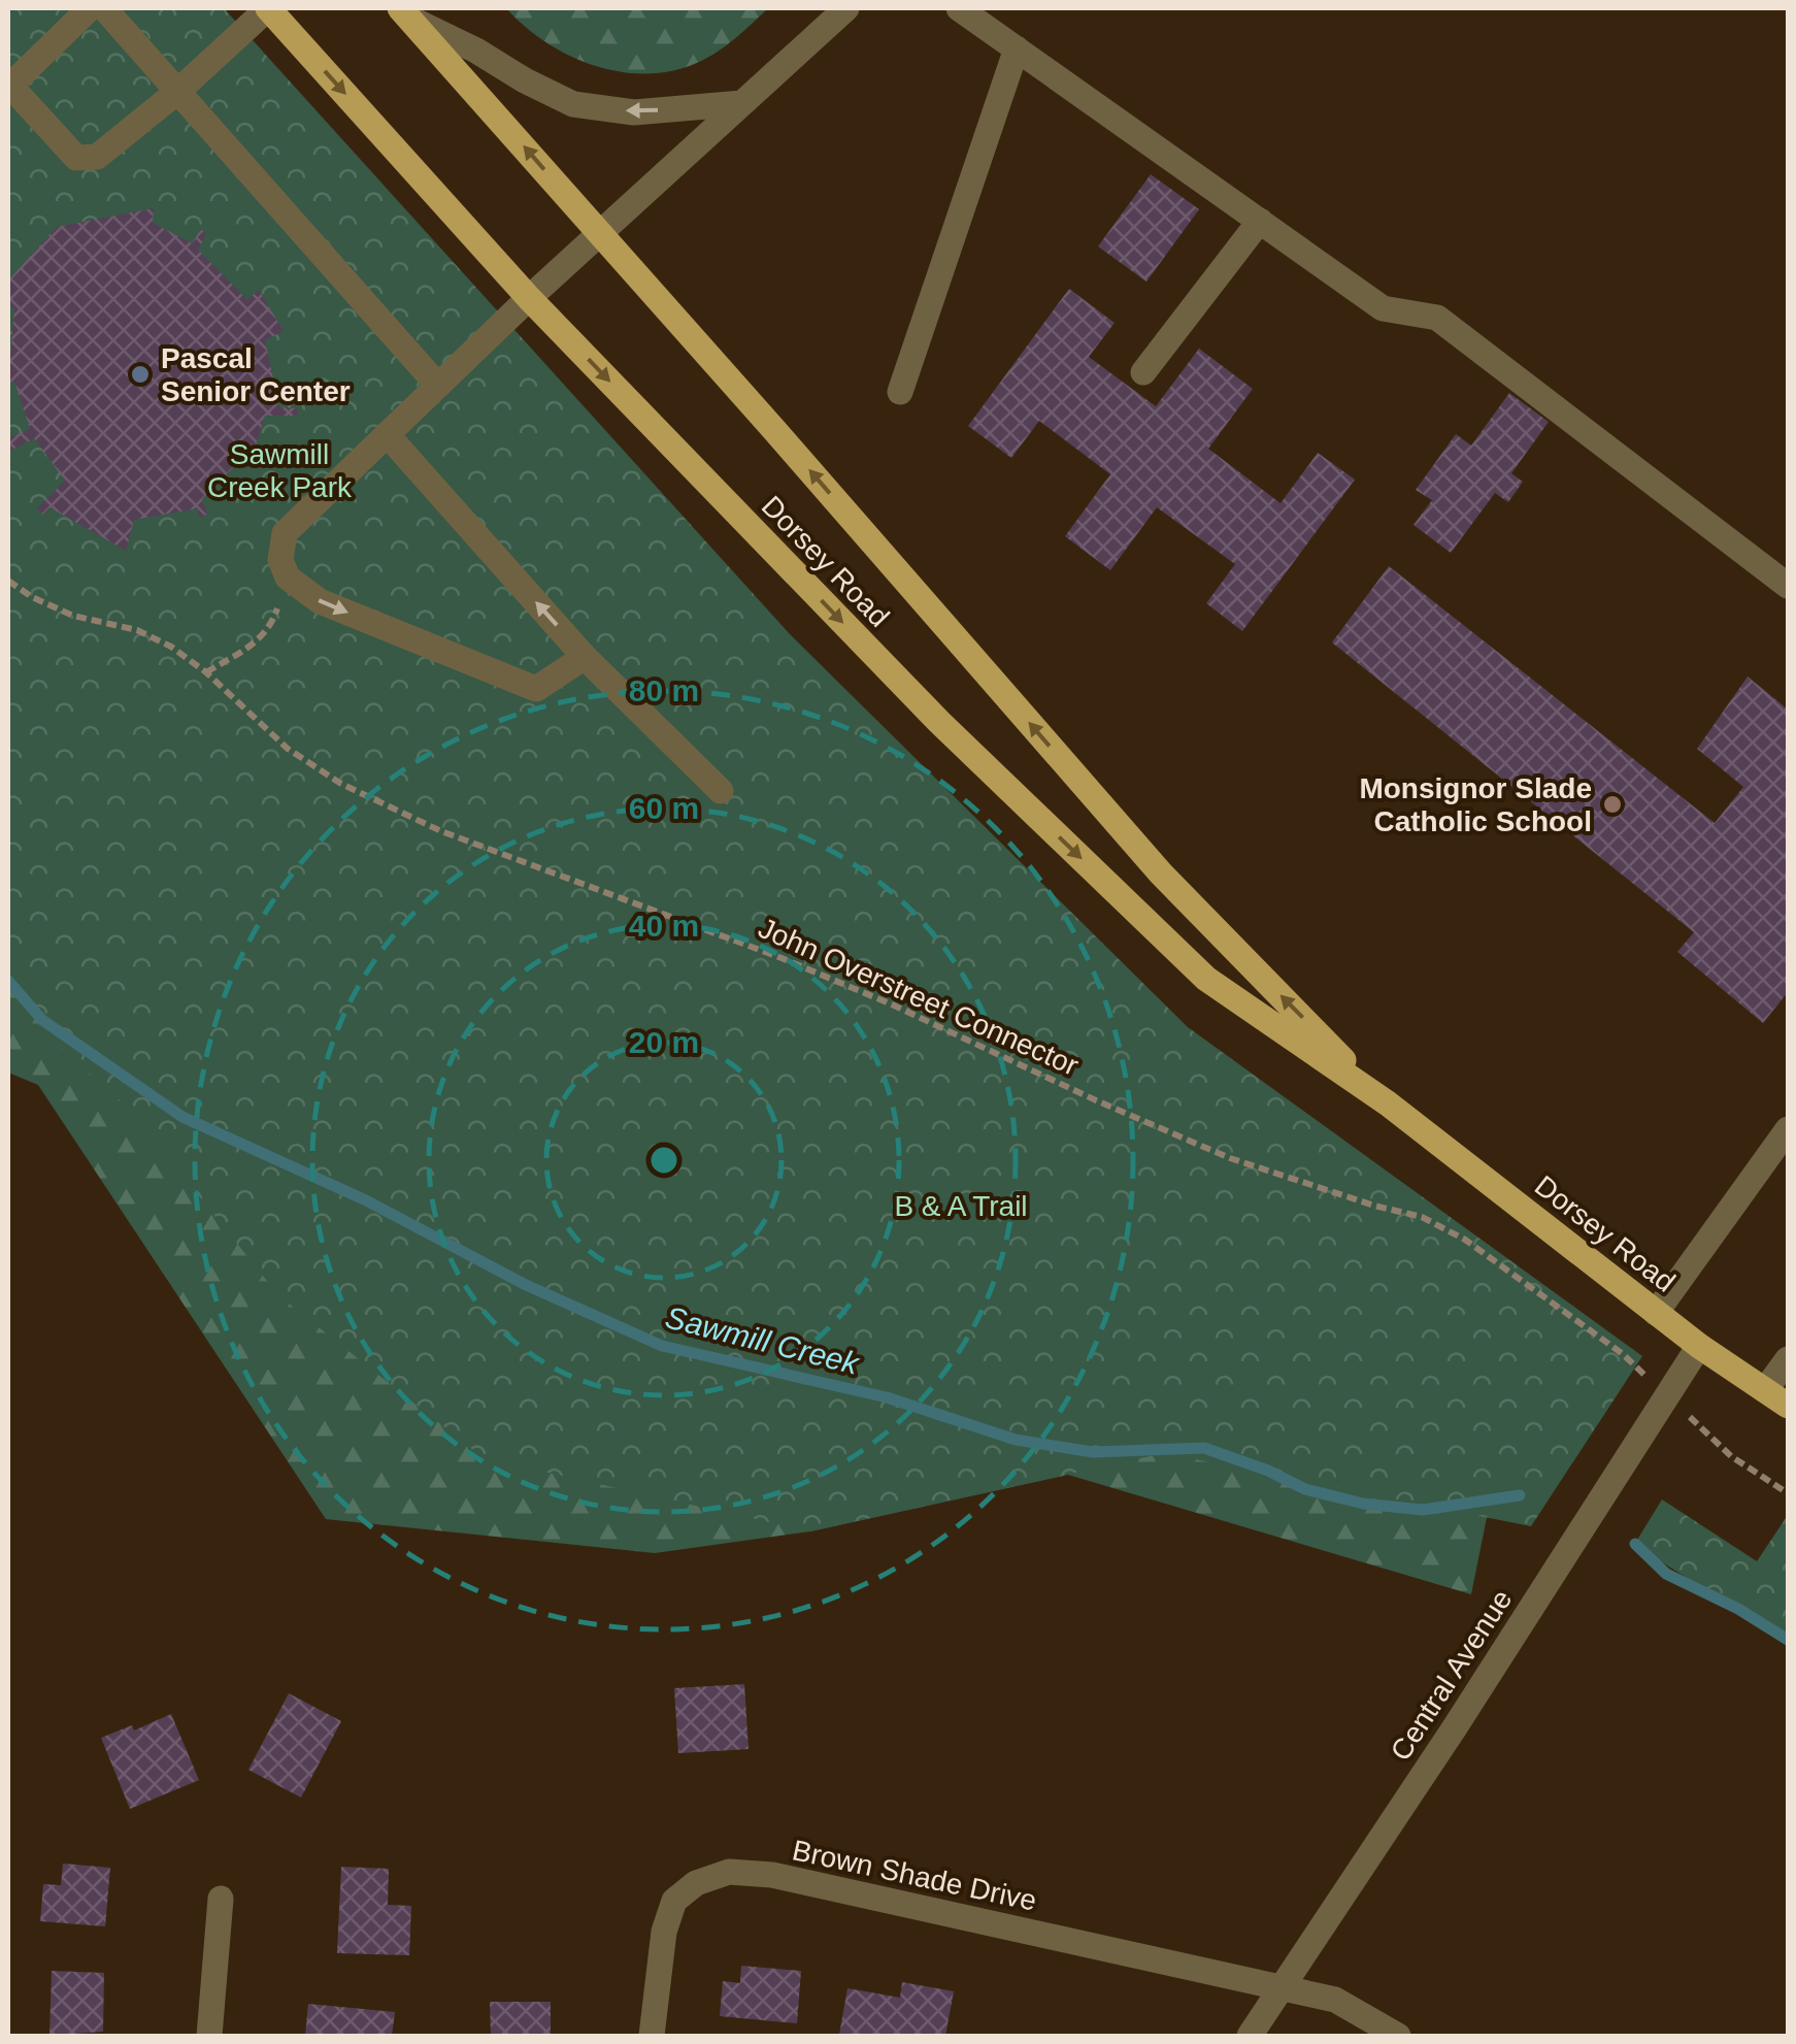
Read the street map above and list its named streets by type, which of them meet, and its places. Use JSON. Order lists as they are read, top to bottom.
{
  "streets": {
    "main road": ["Dorsey Road"],
    "street": ["Central Avenue", "Brown Shade Drive"],
    "path": ["John Overstreet Connector"]
  },
  "crossings": [
    ["Dorsey Road", "Central Avenue"],
    ["John Overstreet Connector", "Central Avenue"],
    ["Central Avenue", "Brown Shade Drive"]
  ],
  "water": ["Sawmill Creek"],
  "parks": ["Sawmill Creek Park", "B & A Trail"],
  "places": ["Pascal Senior Center", "Monsignor Slade Catholic School"],
  "rings": [
    "80 m",
    "60 m",
    "40 m",
    "20 m"
  ]
}
